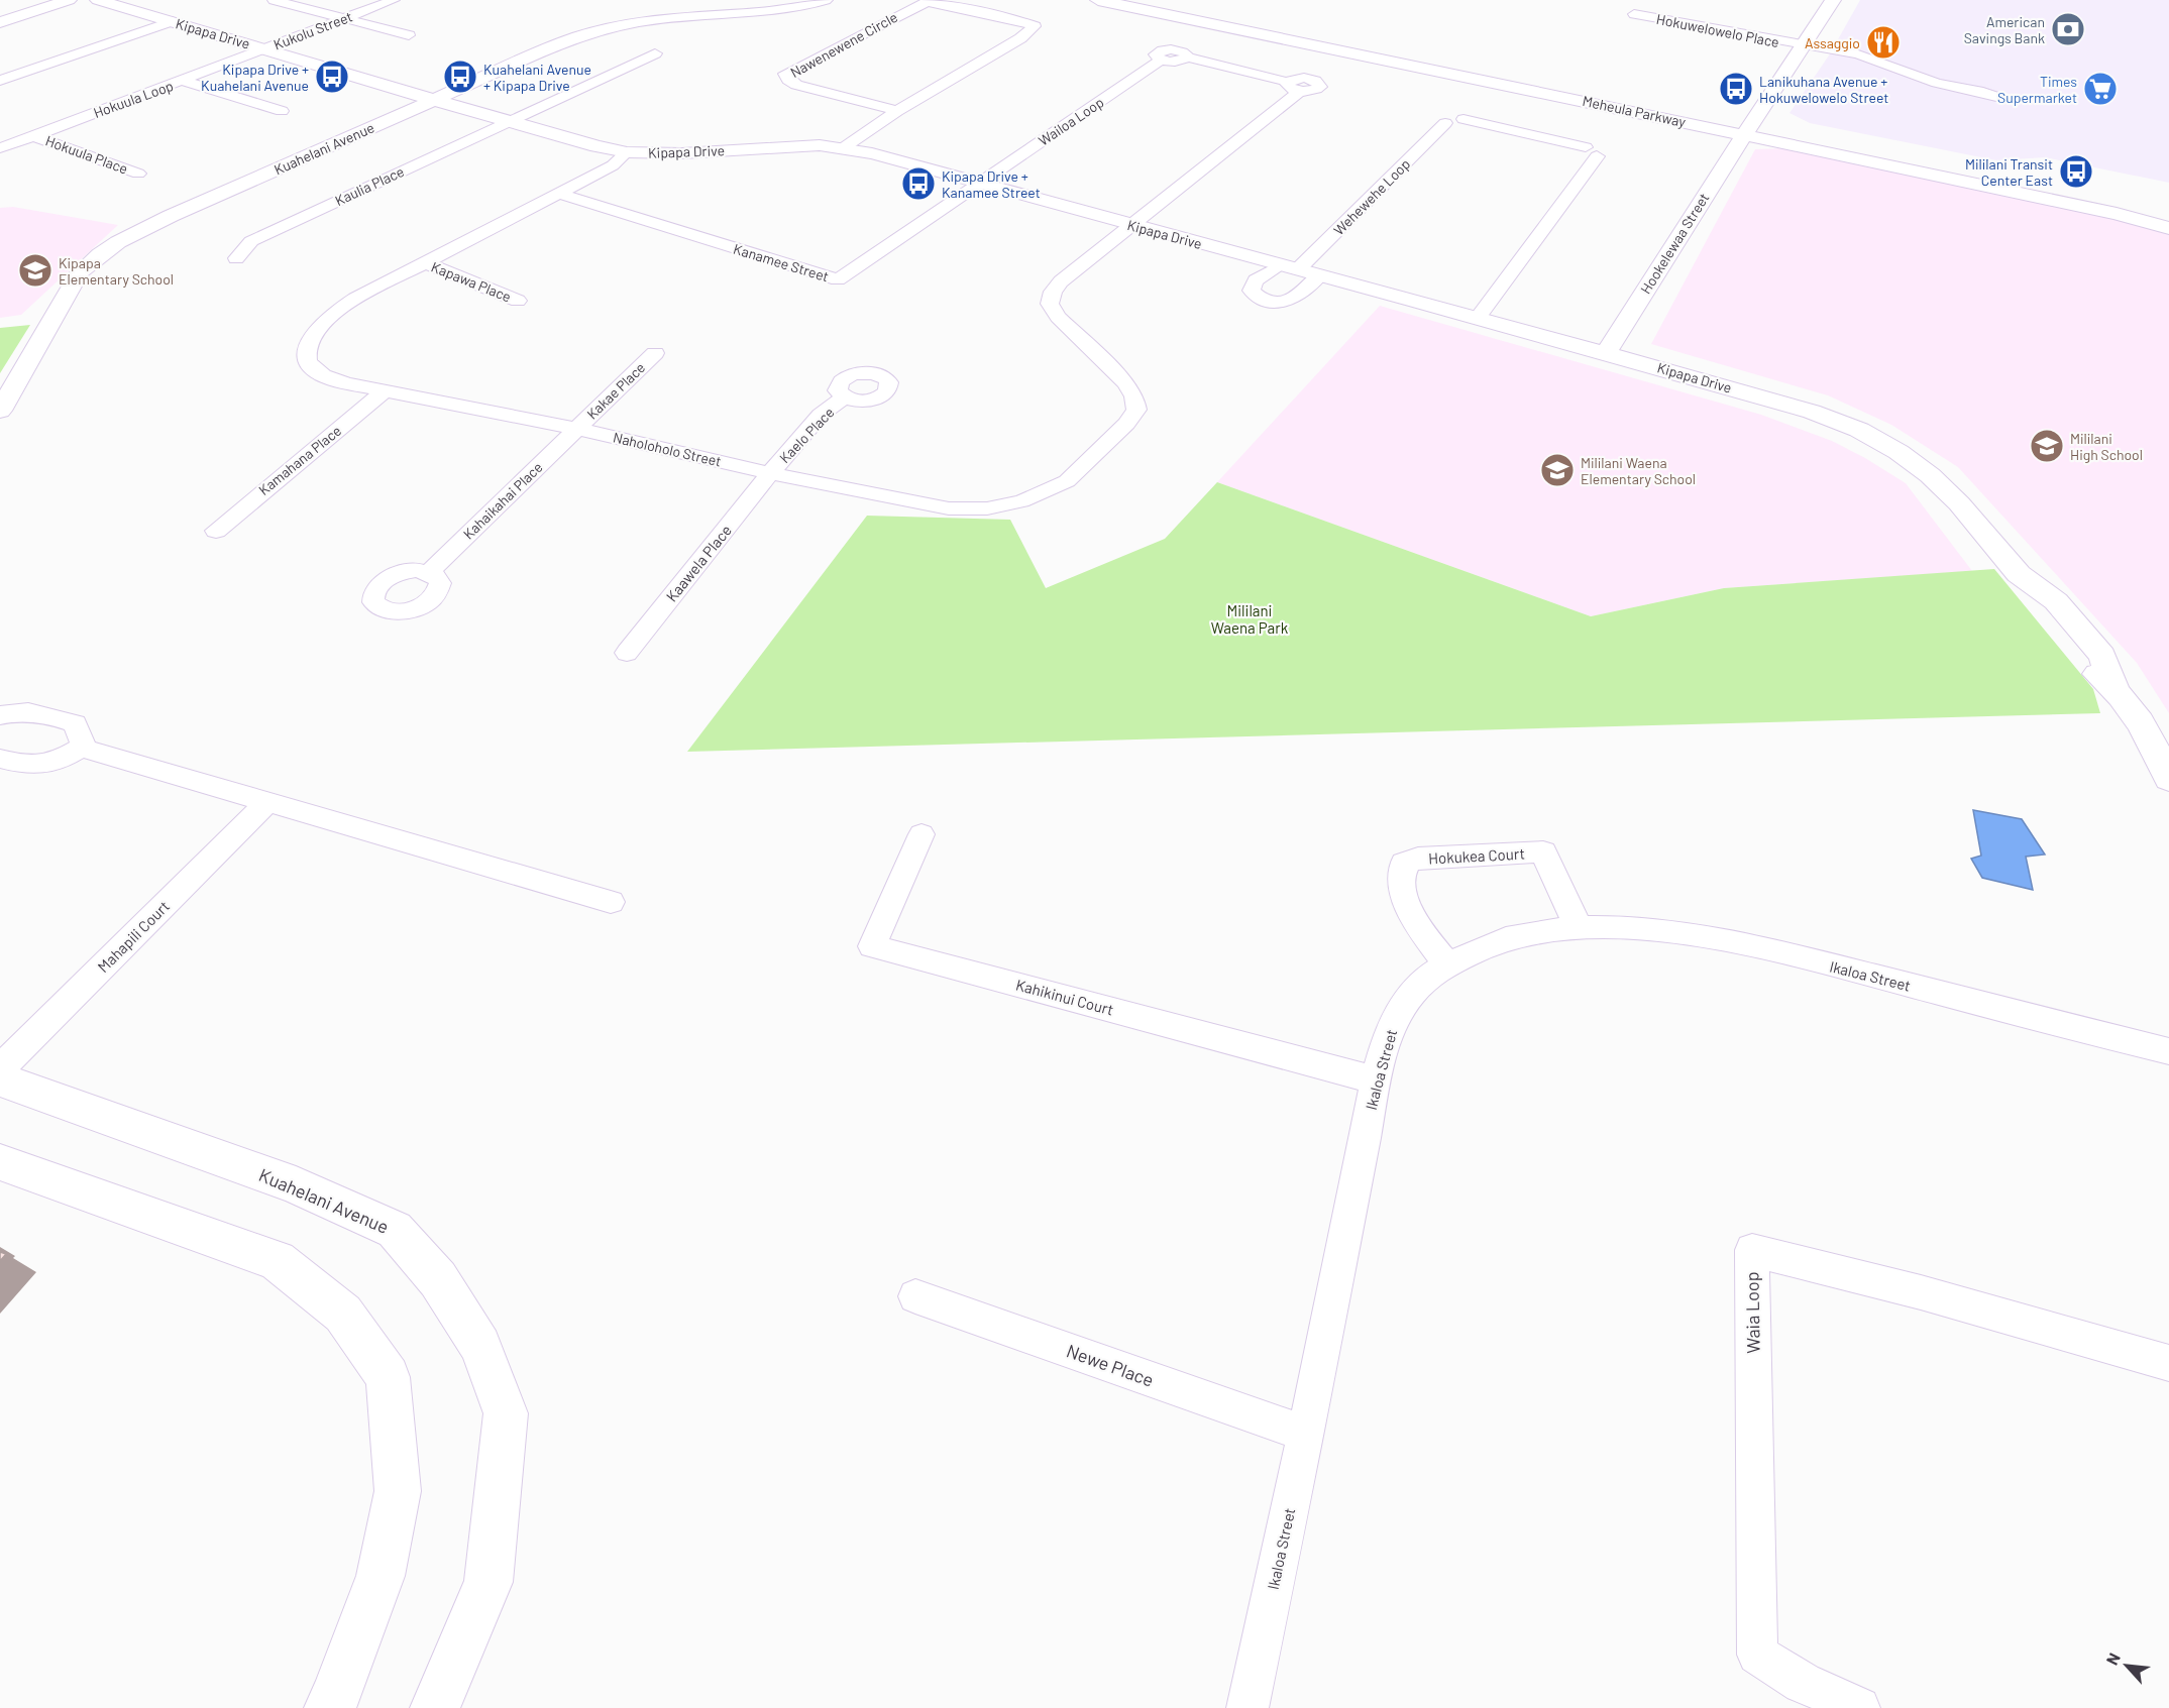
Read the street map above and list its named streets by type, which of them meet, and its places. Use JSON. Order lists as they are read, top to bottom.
{
  "streets": {
    "street": [
      "Kukolu Street",
      "Hokuwelowelo Place",
      "Kipapa Drive",
      "Nawenewene Circle",
      "Hokuula Loop",
      "Meheula Parkway",
      "Wailoa Loop",
      "Kuahelani Avenue",
      "Hokuula Place",
      "Kaulia Place",
      "Wehewehe Loop",
      "Hookelewaa Street",
      "Kanamee Street",
      "Kapawa Place",
      "Kakae Place",
      "Kaelo Place",
      "Naholoholo Street",
      "Kamahana Place",
      "Kahaikahai Place",
      "Kaawela Place",
      "Hokukea Court",
      "Mahapili Court",
      "Ikaloa Street",
      "Kahikinui Court",
      "Waia Loop",
      "Newe Place"
    ]
  },
  "crossings": [
    ["Kukolu Street", "Kipapa Drive"],
    ["Kukolu Street", "Hokuula Loop"],
    ["Hokuwelowelo Place", "Hookelewaa Street"],
    ["Kipapa Drive", "Nawenewene Circle"],
    ["Kipapa Drive", "Hokuula Loop"],
    ["Kipapa Drive", "Wailoa Loop"],
    ["Kipapa Drive", "Kuahelani Avenue"],
    ["Kipapa Drive", "Kaulia Place"],
    ["Kipapa Drive", "Wehewehe Loop"],
    ["Kipapa Drive", "Hookelewaa Street"],
    ["Kipapa Drive", "Kanamee Street"],
    ["Kipapa Drive", "Naholoholo Street"],
    ["Hokuula Loop", "Hokuula Place"],
    ["Meheula Parkway", "Hookelewaa Street"],
    ["Wailoa Loop", "Kanamee Street"],
    ["Wailoa Loop", "Naholoholo Street"],
    ["Kanamee Street", "Naholoholo Street"],
    ["Kapawa Place", "Naholoholo Street"],
    ["Kakae Place", "Naholoholo Street"],
    ["Kakae Place", "Kahaikahai Place"],
    ["Kaelo Place", "Naholoholo Street"],
    ["Kaelo Place", "Kaawela Place"],
    ["Naholoholo Street", "Kamahana Place"],
    ["Naholoholo Street", "Kahaikahai Place"],
    ["Naholoholo Street", "Kaawela Place"],
    ["Hokukea Court", "Ikaloa Street"],
    ["Ikaloa Street", "Kahikinui Court"],
    ["Ikaloa Street", "Newe Place"]
  ],
  "parks": ["Mililani Waena Park"],
  "places": {
    "bank": ["American Savings Bank"],
    "restaurant": ["Assaggio"],
    "bus stop": [
      "Kipapa Drive + Kuahelani Avenue",
      "Kuahelani Avenue + Kipapa Drive",
      "Lanikuhana Avenue + Hokuwelowelo Street",
      "Mililani Transit Center East",
      "Kipapa Drive + Kanamee Street"
    ],
    "supermarket": ["Times Supermarket"],
    "school or university": ["Kipapa Elementary School", "Mililani High School", "Mililani Waena Elementary School"]
  },
  "north": "top left"
}
